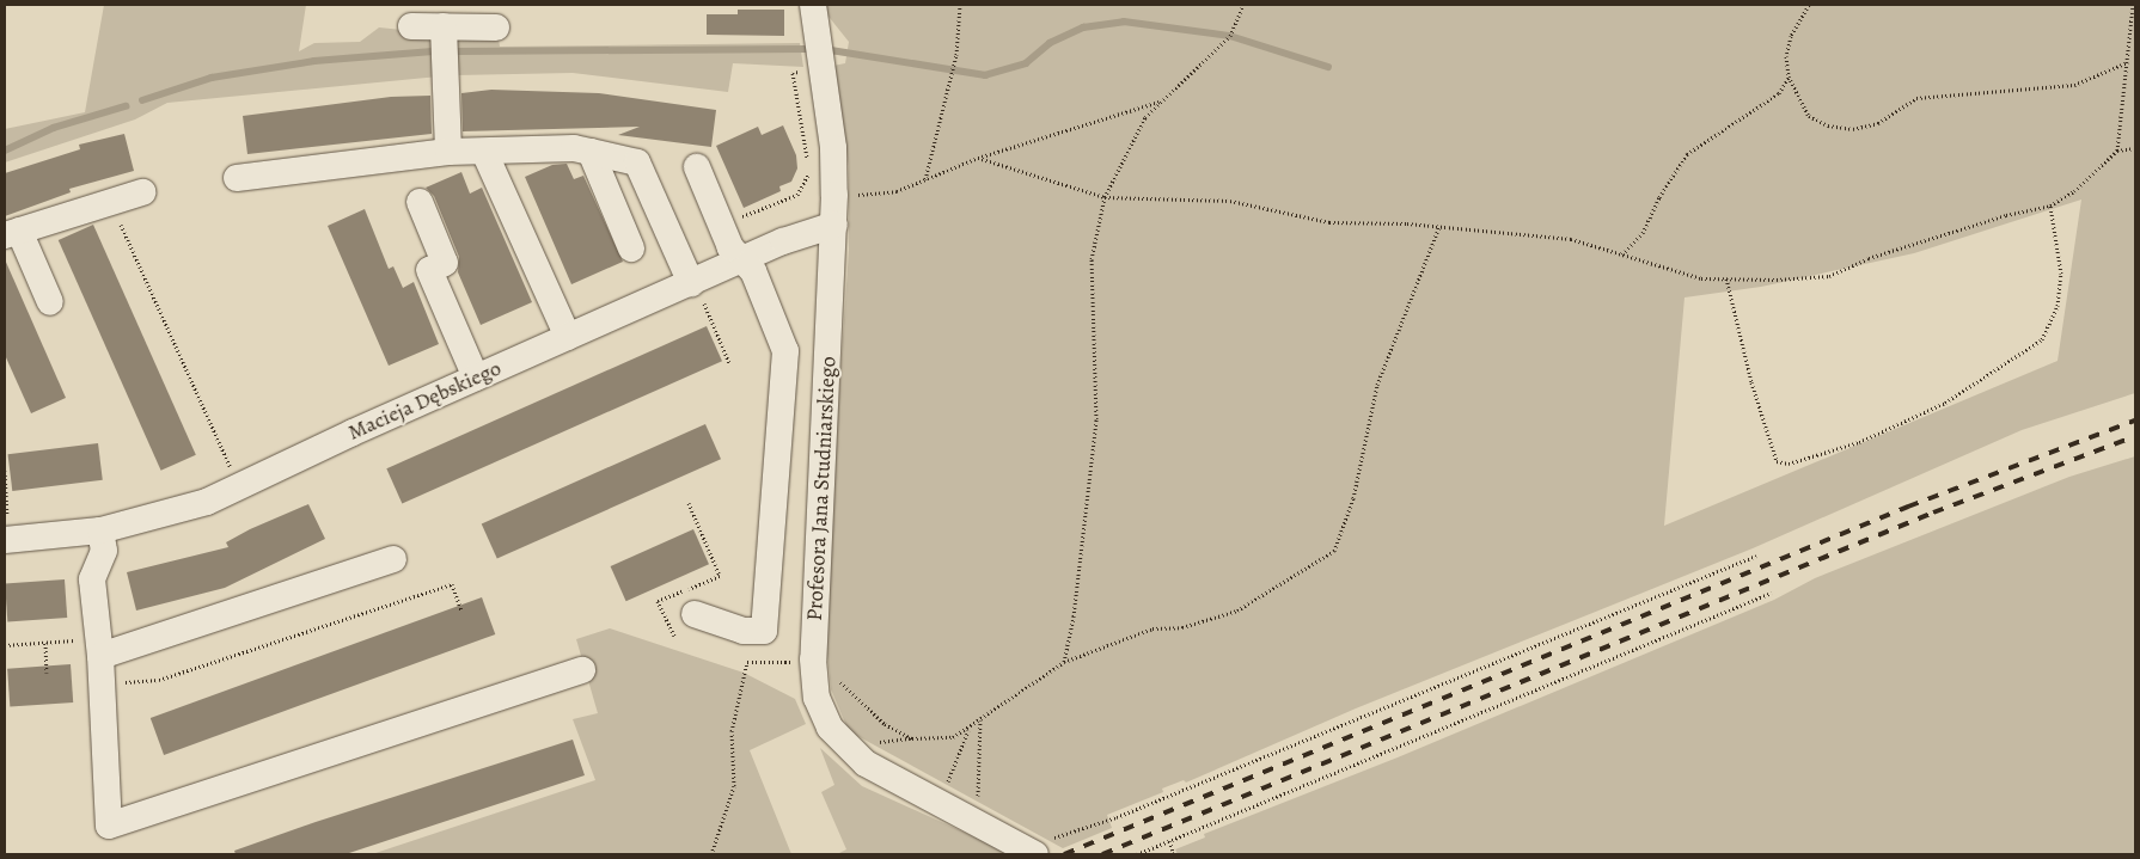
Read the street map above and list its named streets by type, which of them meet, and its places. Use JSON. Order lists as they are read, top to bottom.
{
  "streets": {
    "street": ["Macieja Dębskiego", "Profesora Jana Studniarskiego"]
  },
  "crossings": [
    ["Macieja Dębskiego", "Profesora Jana Studniarskiego"]
  ]
}
